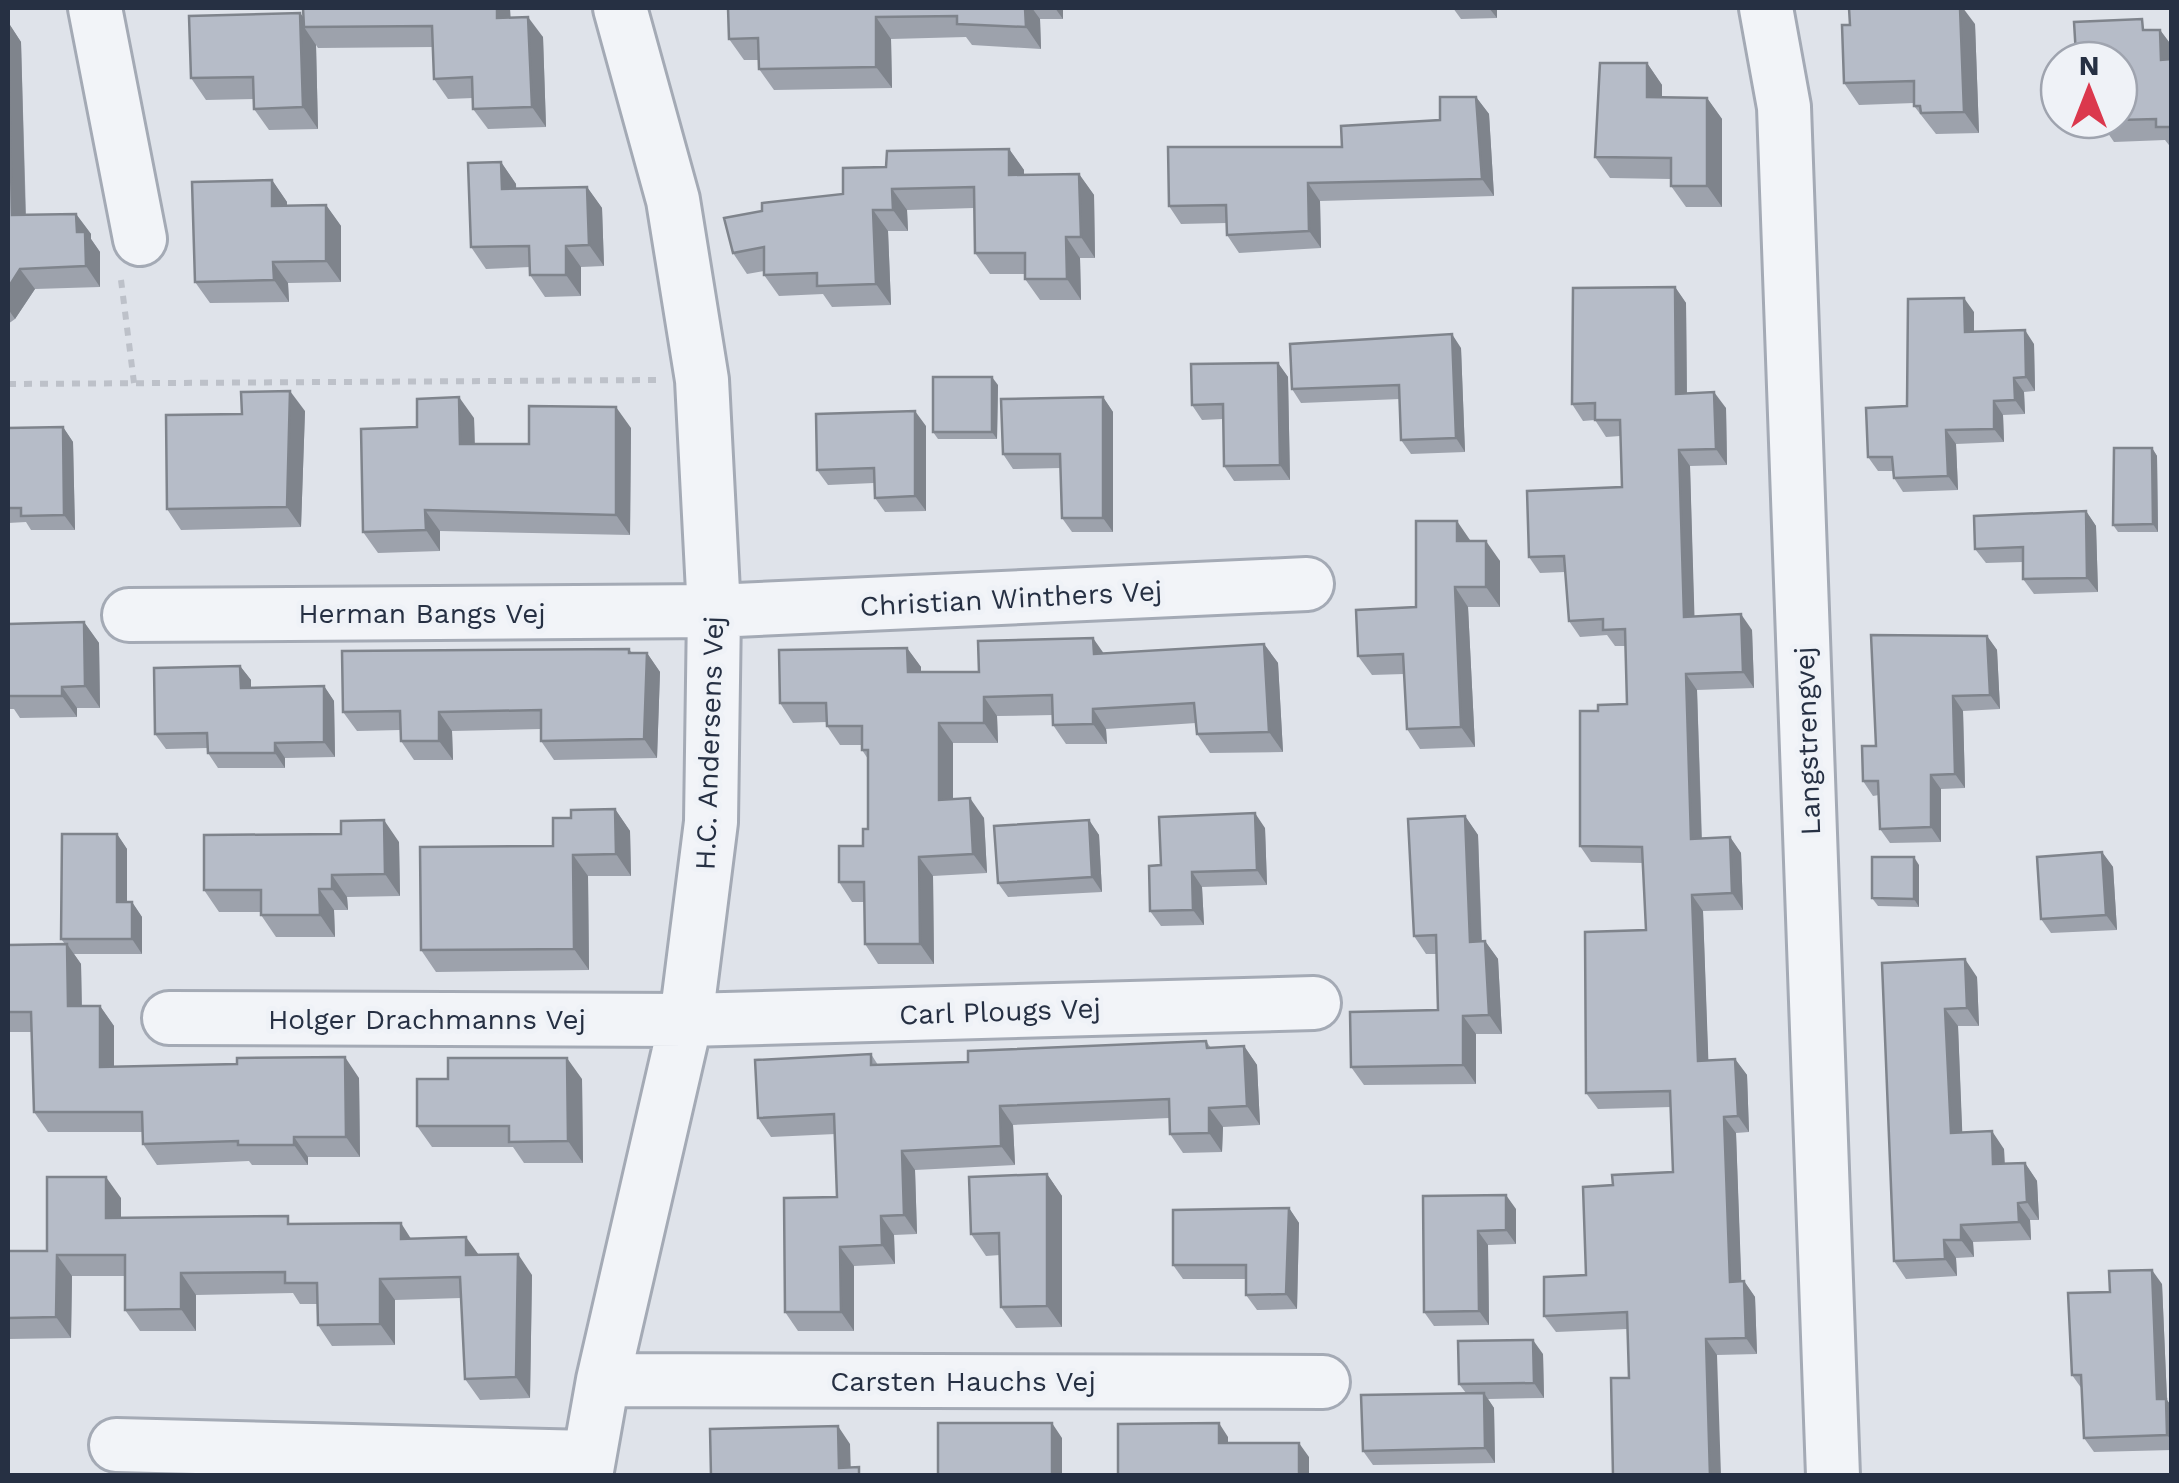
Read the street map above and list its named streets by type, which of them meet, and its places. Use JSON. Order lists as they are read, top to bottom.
{
  "streets": {
    "street": [
      "Christian Winthers Vej",
      "Herman Bangs Vej",
      "Langstrengvej",
      "H.C. Andersens Vej",
      "Carl Plougs Vej",
      "Holger Drachmanns Vej",
      "Carsten Hauchs Vej"
    ]
  },
  "crossings": [
    ["Christian Winthers Vej", "Herman Bangs Vej"],
    ["Christian Winthers Vej", "H.C. Andersens Vej"],
    ["Herman Bangs Vej", "H.C. Andersens Vej"],
    ["H.C. Andersens Vej", "Carl Plougs Vej"],
    ["H.C. Andersens Vej", "Holger Drachmanns Vej"],
    ["H.C. Andersens Vej", "Carsten Hauchs Vej"],
    ["Carl Plougs Vej", "Holger Drachmanns Vej"]
  ],
  "north": "top"
}
